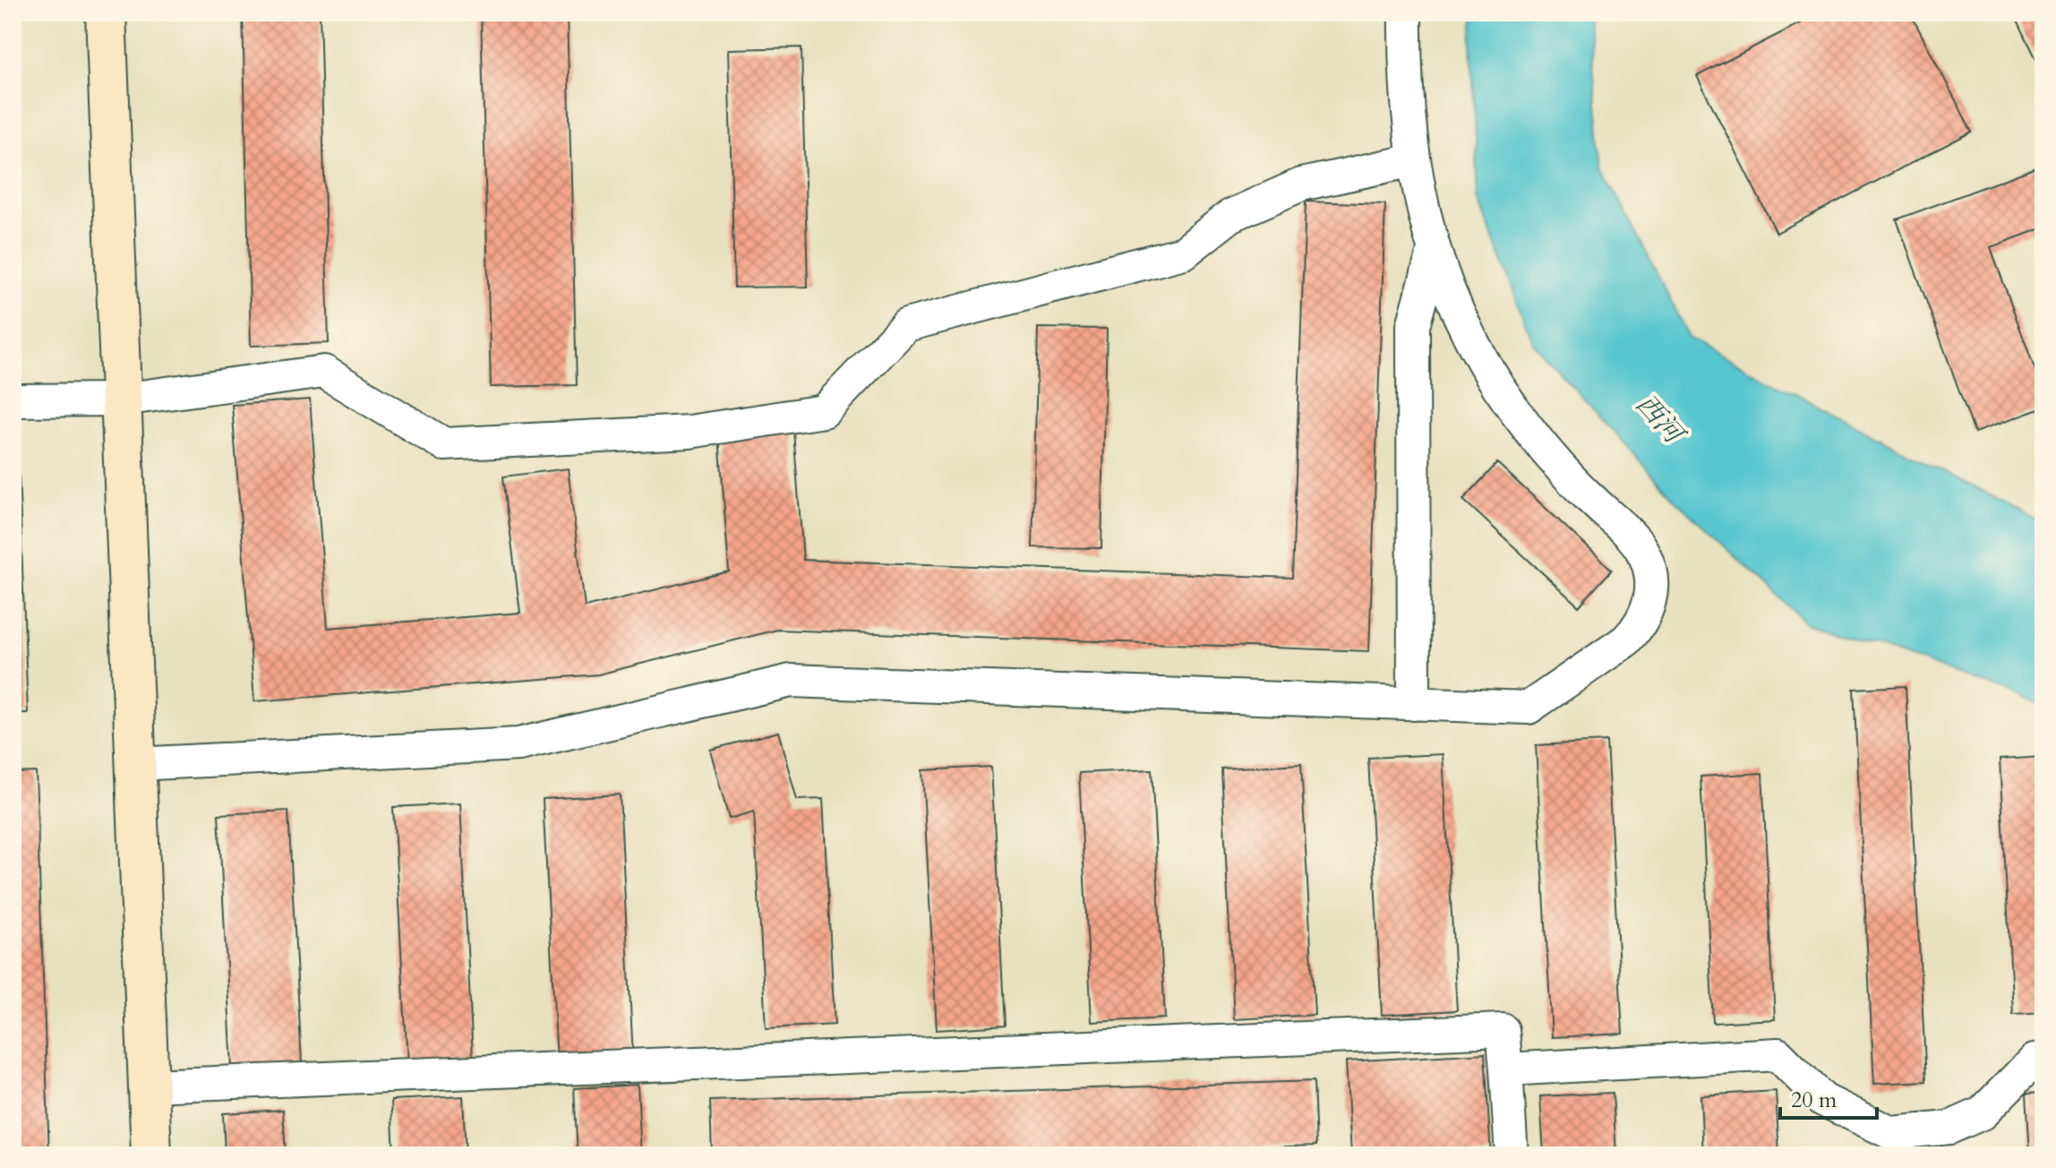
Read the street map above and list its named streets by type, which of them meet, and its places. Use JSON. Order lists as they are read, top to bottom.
{
  "water": ["西河"],
  "scale_bar": "20 m"
}
